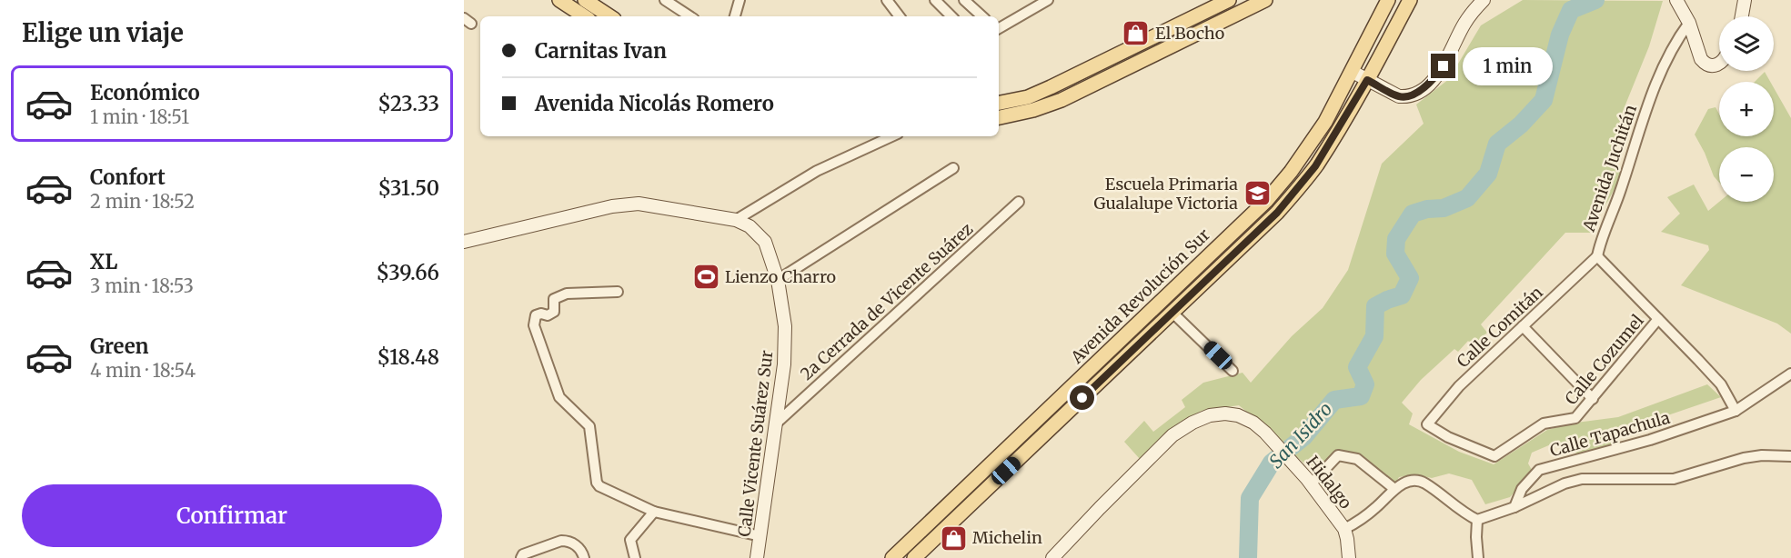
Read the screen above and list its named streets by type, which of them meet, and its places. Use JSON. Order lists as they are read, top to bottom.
{
  "streets": {
    "main road": ["Avenida Revolución Sur"],
    "street": [
      "Avenida Juchitán",
      "2a Cerrada de Vicente Suárez",
      "Calle Comitán",
      "Calle Cozumel",
      "Calle Tapachula",
      "Calle Vicente Suárez Sur",
      "Hidalgo"
    ]
  },
  "crossings": [
    ["Avenida Juchitán", "Calle Comitán"],
    ["Avenida Juchitán", "Calle Cozumel"],
    ["Avenida Juchitán", "Calle Tapachula"],
    ["2a Cerrada de Vicente Suárez", "Calle Vicente Suárez Sur"],
    ["Calle Comitán", "Calle Cozumel"]
  ],
  "water": ["San Isidro"],
  "places": {
    "shop": ["El Bocho", "Michelin"],
    "school or university": ["Escuela Primaria Gualalupe Victoria"],
    "sports": ["Lienzo Charro"]
  },
  "page": {
    "heading": "Elige un viaje",
    "map_buttons": ["+", "−"],
    "banner": ["Carnitas Ivan", "Avenida Nicolás Romero"],
    "bubble": "1 min",
    "list": [
      {
        "name": "Económico",
        "note": "1 min · 18:51",
        "value": "$23.33"
      },
      {
        "name": "Confort",
        "note": "2 min · 18:52",
        "value": "$31.50"
      },
      {
        "name": "XL",
        "note": "3 min · 18:53",
        "value": "$39.66"
      },
      {
        "name": "Green",
        "note": "4 min · 18:54",
        "value": "$18.48"
      }
    ],
    "buttons": "Confirmar"
  }
}
